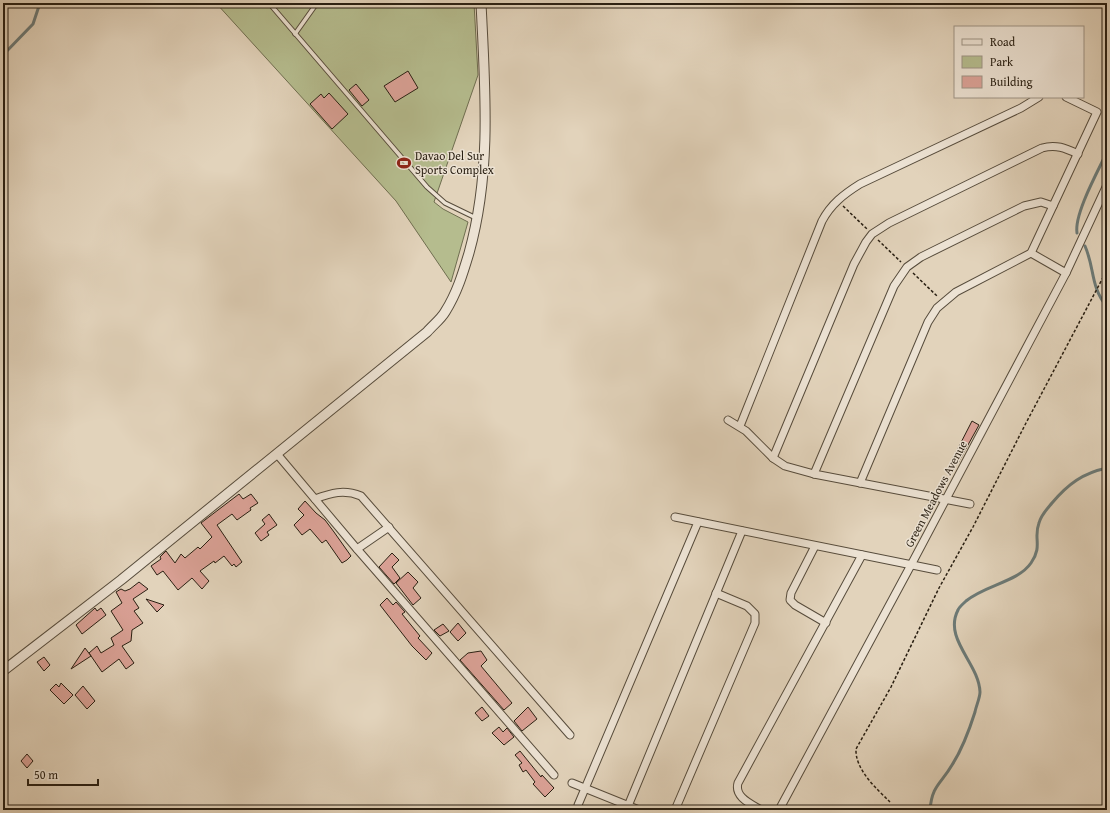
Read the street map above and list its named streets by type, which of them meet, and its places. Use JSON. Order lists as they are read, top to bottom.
{
  "streets": {
    "street": ["Green Meadows Avenue"]
  },
  "places": {
    "sports": ["Davao Del Sur Sports Complex"]
  },
  "legend": ["Road", "Park", "Building"],
  "scale_bar": "50 m"
}
